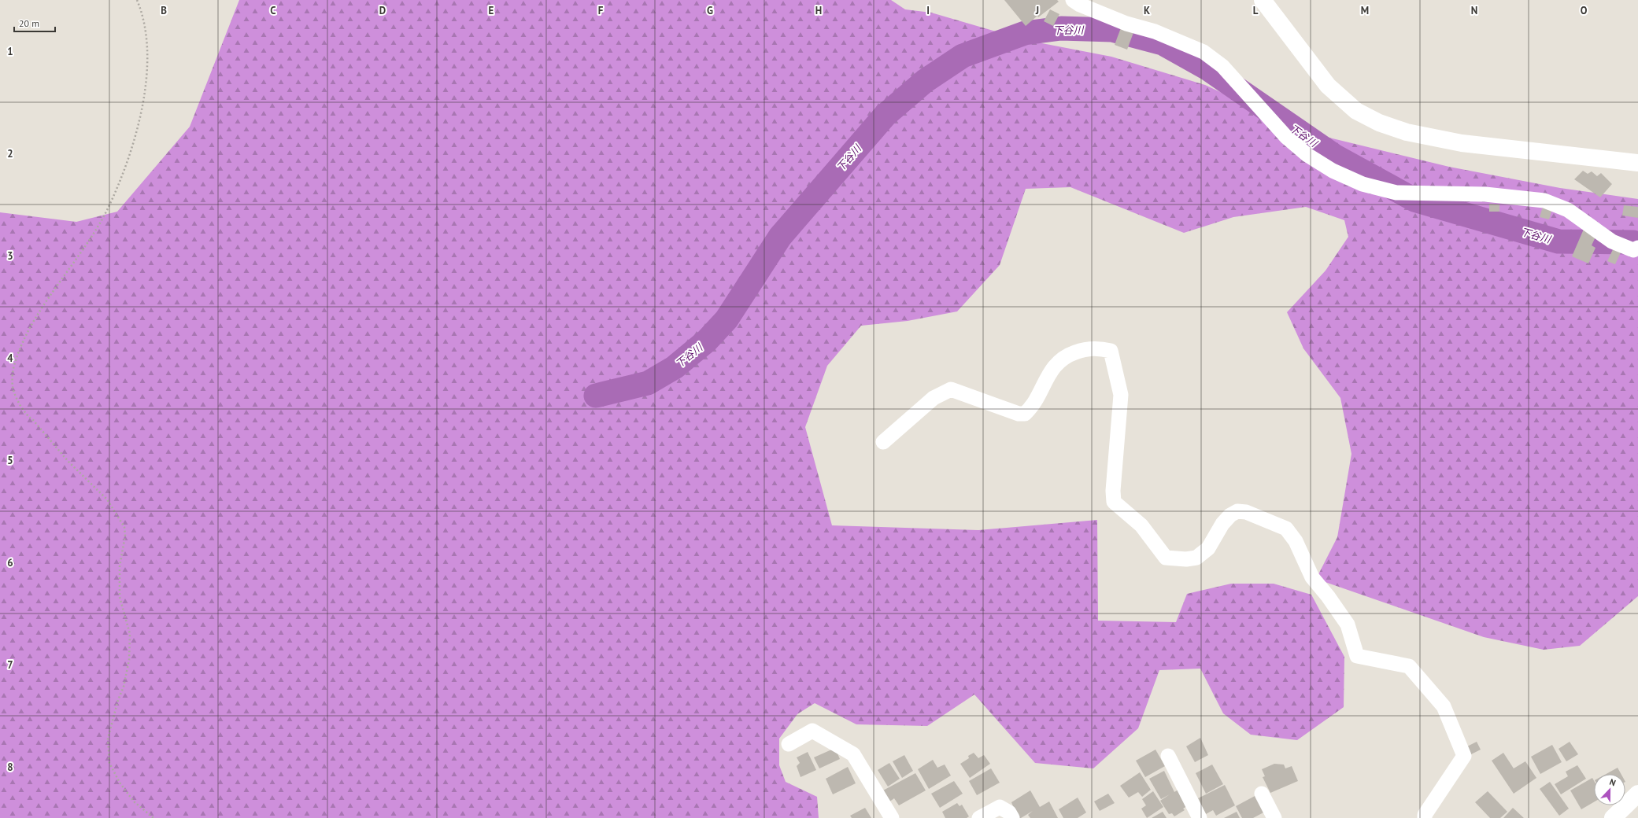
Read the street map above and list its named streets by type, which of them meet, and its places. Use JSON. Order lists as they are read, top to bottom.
{
  "water": ["下谷川"],
  "scale_bar": "20 m",
  "north": "top",
  "grid": {
    "columns": [
      "B",
      "C",
      "D",
      "E",
      "F",
      "G",
      "H",
      "I",
      "J",
      "K",
      "L",
      "M",
      "N",
      "O"
    ],
    "rows": [
      "1",
      "2",
      "3",
      "4",
      "5",
      "6",
      "7",
      "8"
    ]
  }
}
